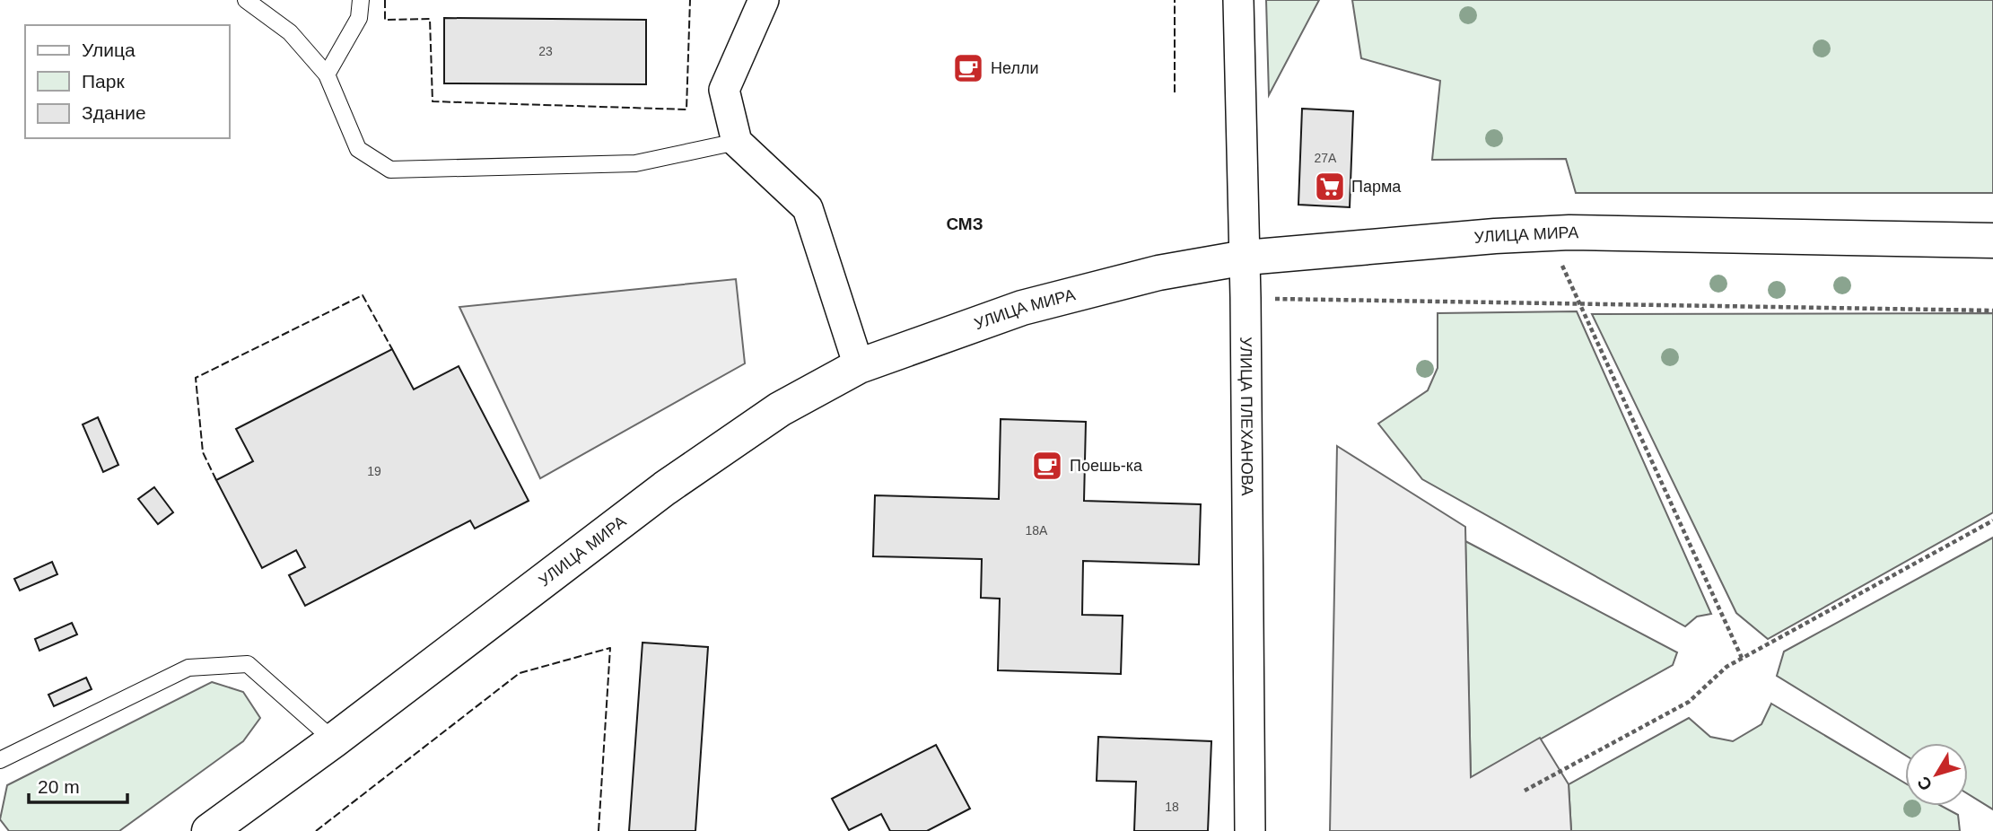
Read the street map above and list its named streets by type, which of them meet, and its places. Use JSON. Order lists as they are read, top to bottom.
{
  "streets": {
    "highway": ["УЛИЦА МИРА"],
    "street": ["УЛИЦА ПЛЕХАНОВА"]
  },
  "crossings": [
    ["УЛИЦА МИРА", "УЛИЦА ПЛЕХАНОВА"]
  ],
  "districts": ["СМЗ"],
  "places": {
    "cafe": ["Нелли", "Поешь-ка"],
    "supermarket": ["Парма"]
  },
  "house_numbers": [
    "23",
    "27А",
    "19",
    "18А",
    "18"
  ],
  "legend": ["Улица", "Парк", "Здание"],
  "scale_bar": "20 m",
  "north": "bottom left"
}
